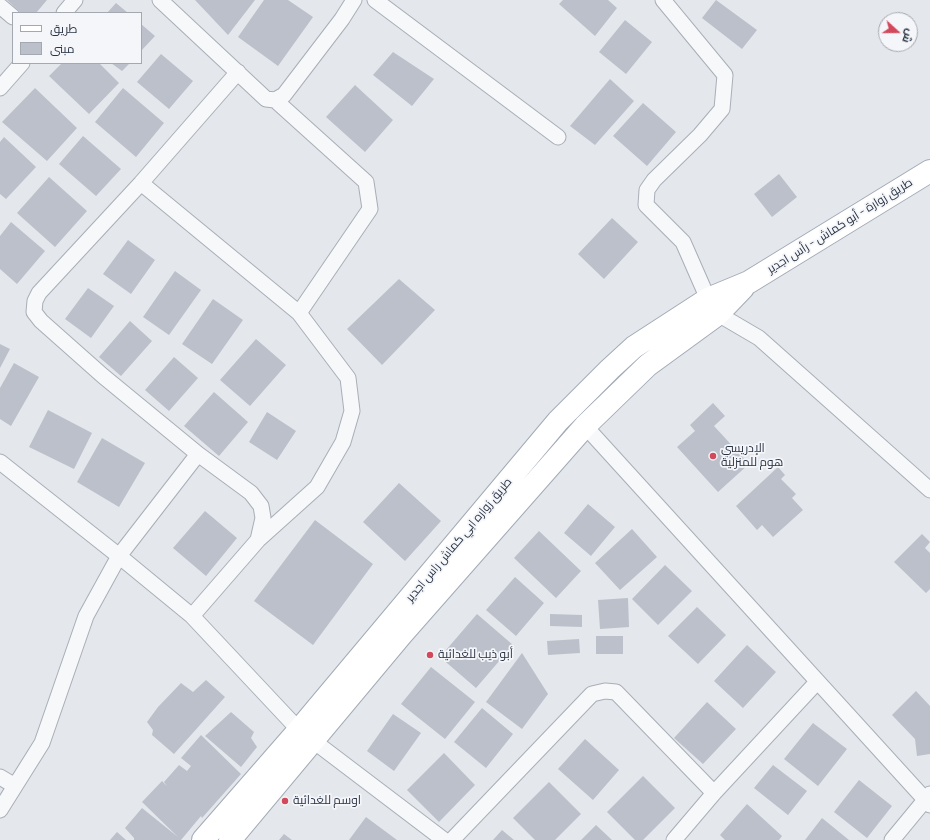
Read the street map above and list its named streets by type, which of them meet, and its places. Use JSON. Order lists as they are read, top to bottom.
{
  "streets": {
    "main road": ["طريق زوارة - أبو كماش - رأس اجدير", "طريق زواره ابي كماش راس اجدير"]
  },
  "crossings": [
    ["طريق زوارة - أبو كماش - رأس اجدير", "طريق زواره ابي كماش راس اجدير"]
  ],
  "places": ["الإدريسي هوم للمنزلية", "أبو ذيب للغدائية", "اوسم للغدائية"],
  "legend": ["طريق", "مبنى"],
  "north": "right"
}
